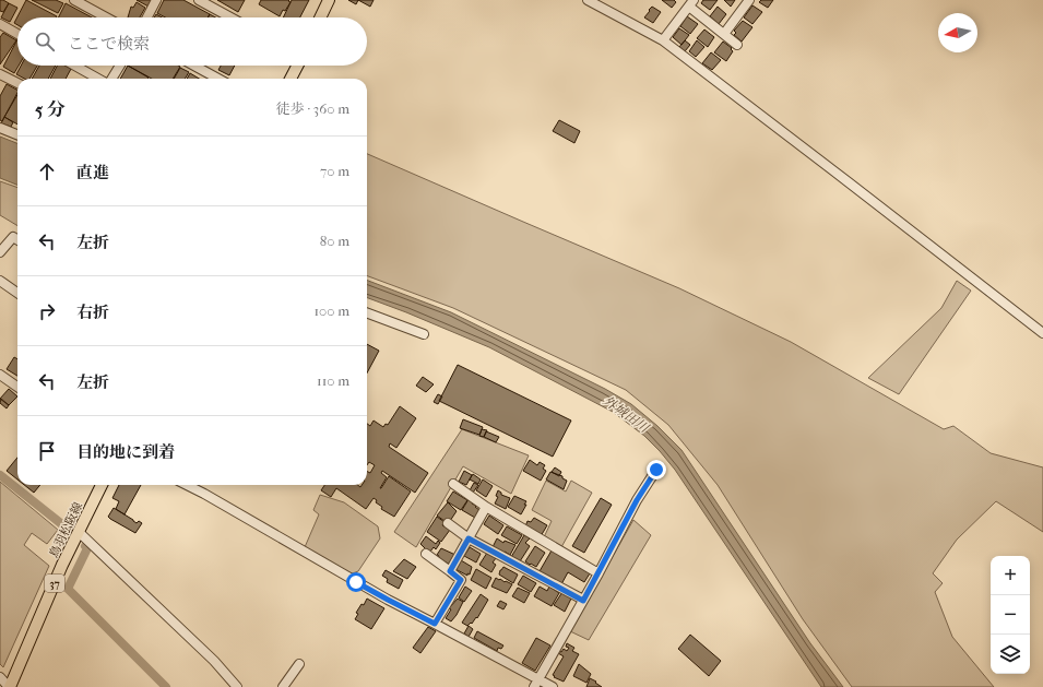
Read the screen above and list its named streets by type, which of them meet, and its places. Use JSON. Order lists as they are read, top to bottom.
{
  "streets": {
    "main road": ["鳥羽松阪線", "37"]
  },
  "water": ["外城田川"],
  "north": "left",
  "page": {
    "search": "ここで検索",
    "heading": ["5 分", "徒歩 · 360 m"],
    "list": [
      ["直進", "70 m"],
      ["左折", "80 m"],
      ["右折", "100 m"],
      ["左折", "110 m"],
      "目的地に到着"
    ],
    "map_buttons": ["+", "−"]
  }
}
